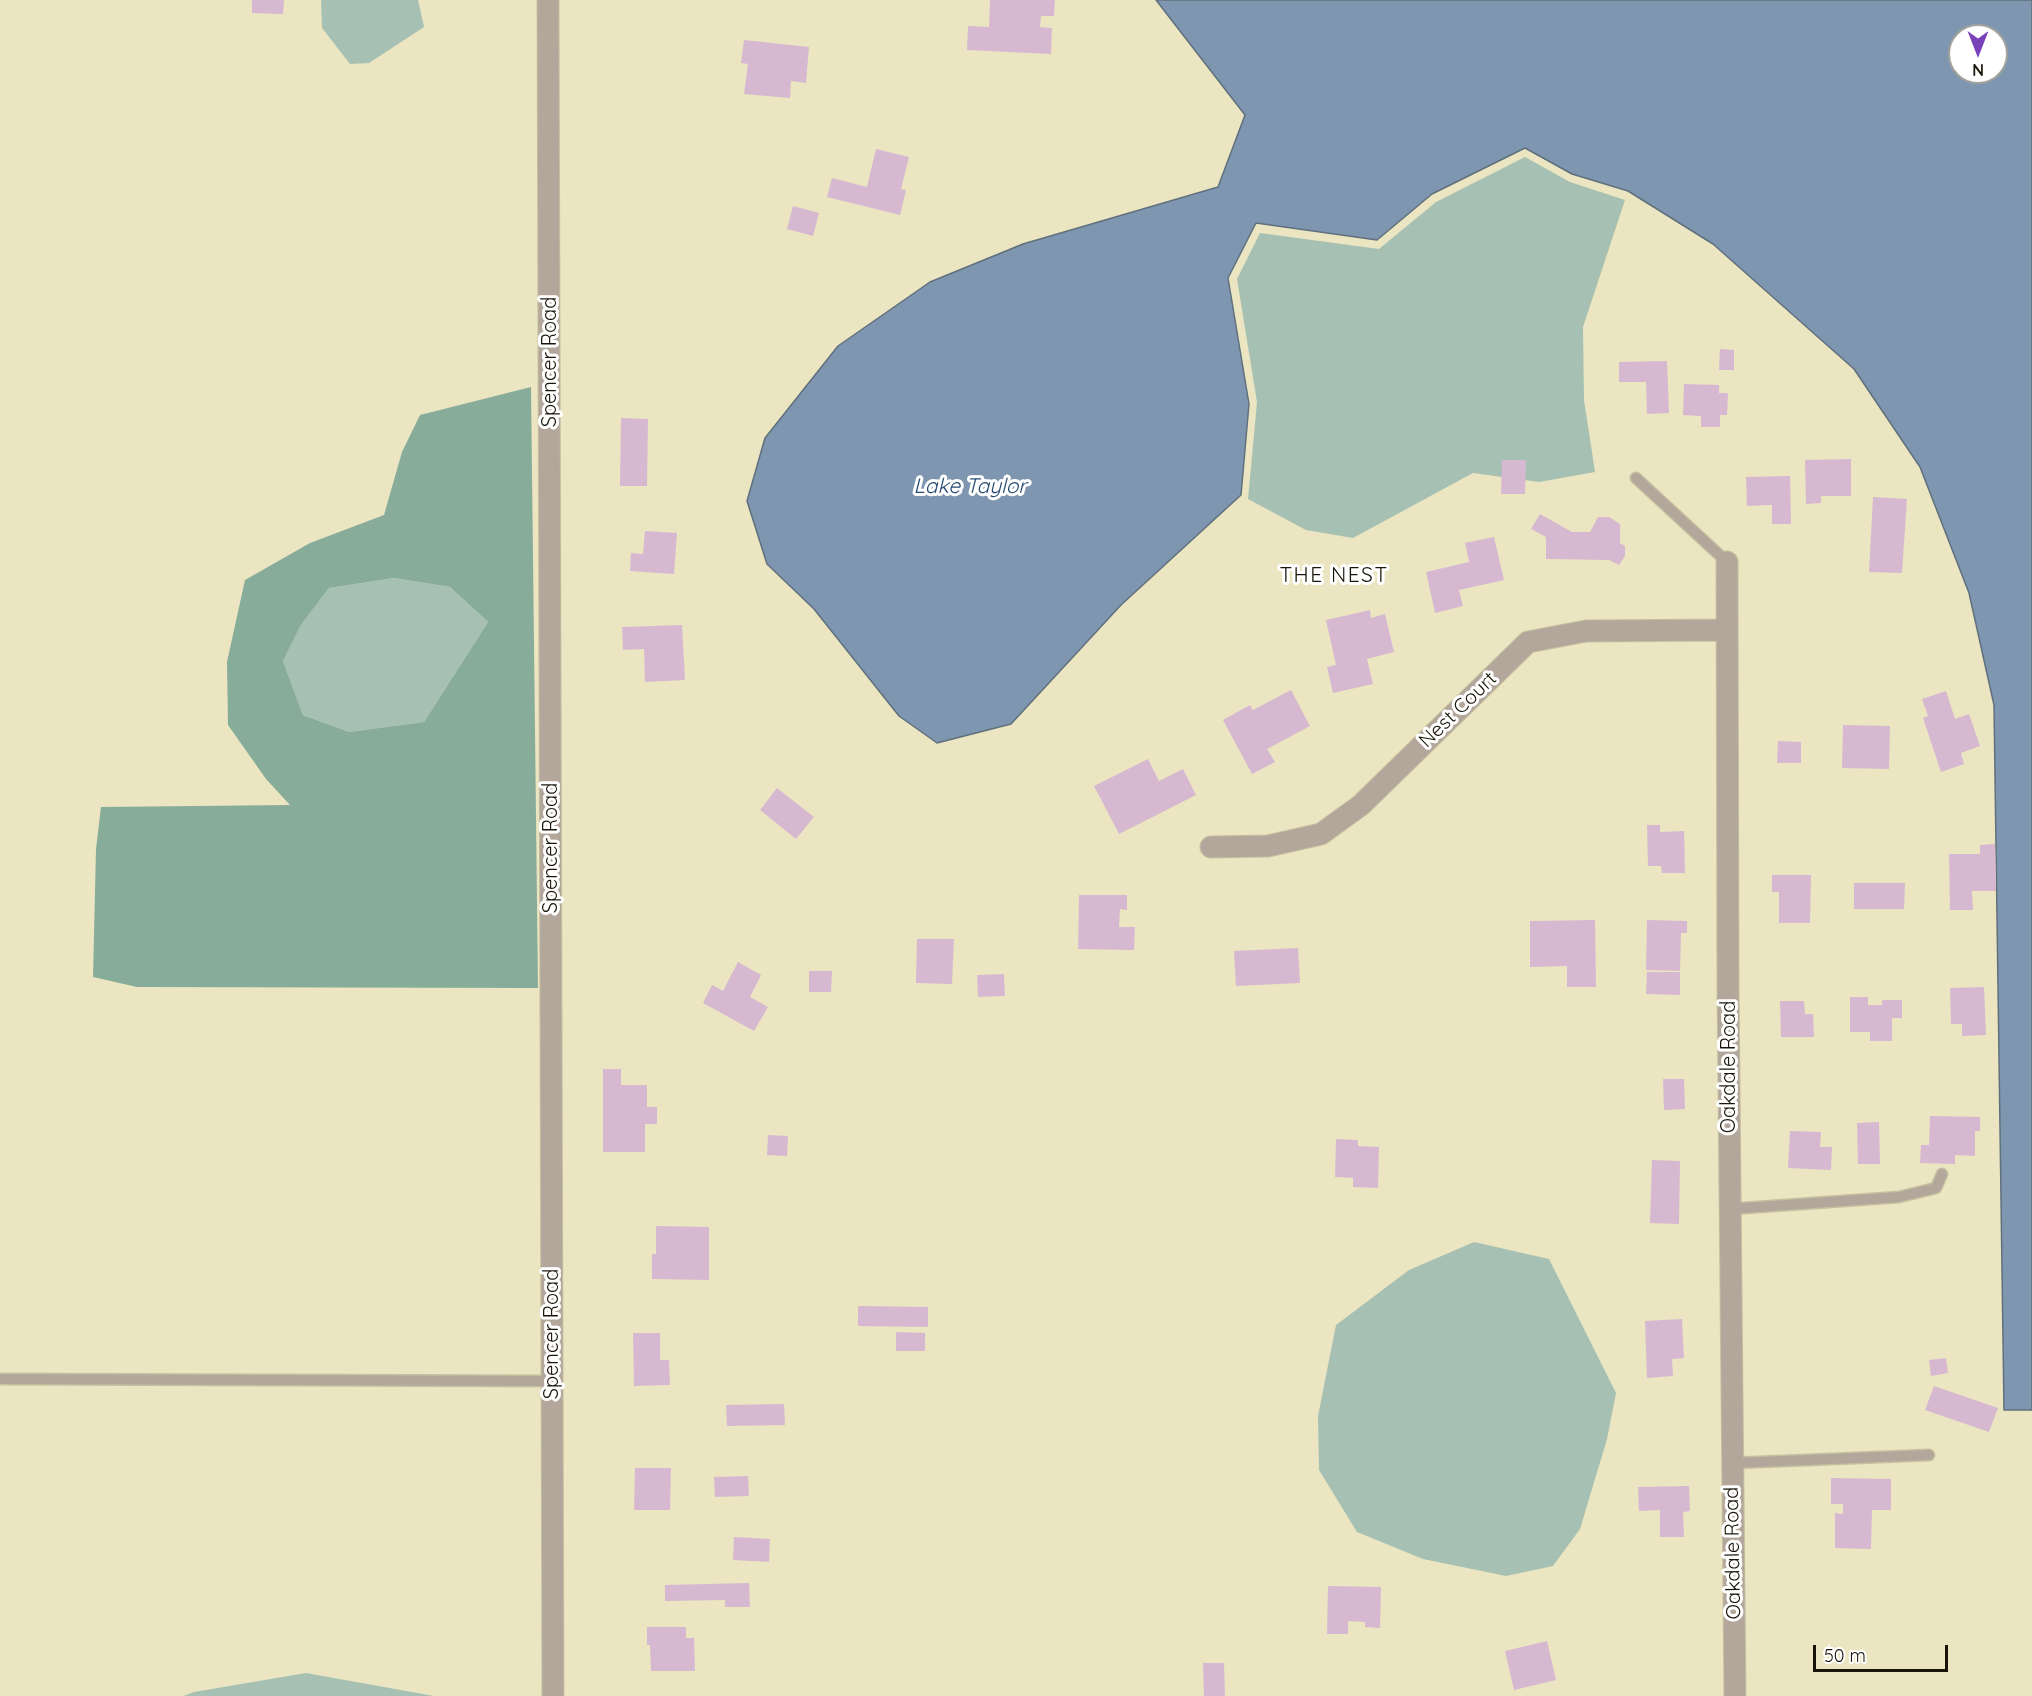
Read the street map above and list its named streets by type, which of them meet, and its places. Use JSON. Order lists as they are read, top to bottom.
{
  "streets": {
    "street": ["Spencer Road", "Nest Court", "Oakdale Road"]
  },
  "crossings": [
    ["Nest Court", "Oakdale Road"]
  ],
  "districts": ["THE NEST"],
  "water": ["Lake Taylor"],
  "scale_bar": "50 m",
  "north": "bottom"
}
